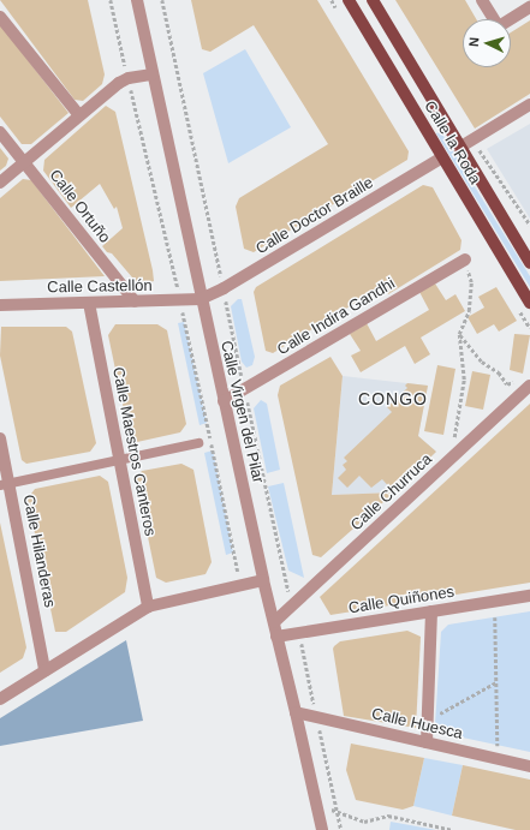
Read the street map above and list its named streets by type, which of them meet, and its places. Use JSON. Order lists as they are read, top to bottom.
{
  "streets": {
    "main road": ["Calle la Roda"],
    "street": [
      "Calle Ortuño",
      "Calle Doctor Braille",
      "Calle Castellón",
      "Calle Indira Gandhi",
      "Calle Virgen del Pilar",
      "Calle Maestros Canteros",
      "Calle Churruca",
      "Calle Hilanderas",
      "Calle Quiñones",
      "Calle Huesca"
    ]
  },
  "crossings": [
    ["Calle la Roda", "Calle Doctor Braille"],
    ["Calle Ortuño", "Calle Castellón"],
    ["Calle Doctor Braille", "Calle Castellón"],
    ["Calle Doctor Braille", "Calle Virgen del Pilar"],
    ["Calle Castellón", "Calle Virgen del Pilar"],
    ["Calle Castellón", "Calle Maestros Canteros"],
    ["Calle Indira Gandhi", "Calle Virgen del Pilar"],
    ["Calle Virgen del Pilar", "Calle Churruca"],
    ["Calle Virgen del Pilar", "Calle Quiñones"],
    ["Calle Virgen del Pilar", "Calle Huesca"]
  ],
  "districts": ["CONGO"],
  "north": "left"
}
